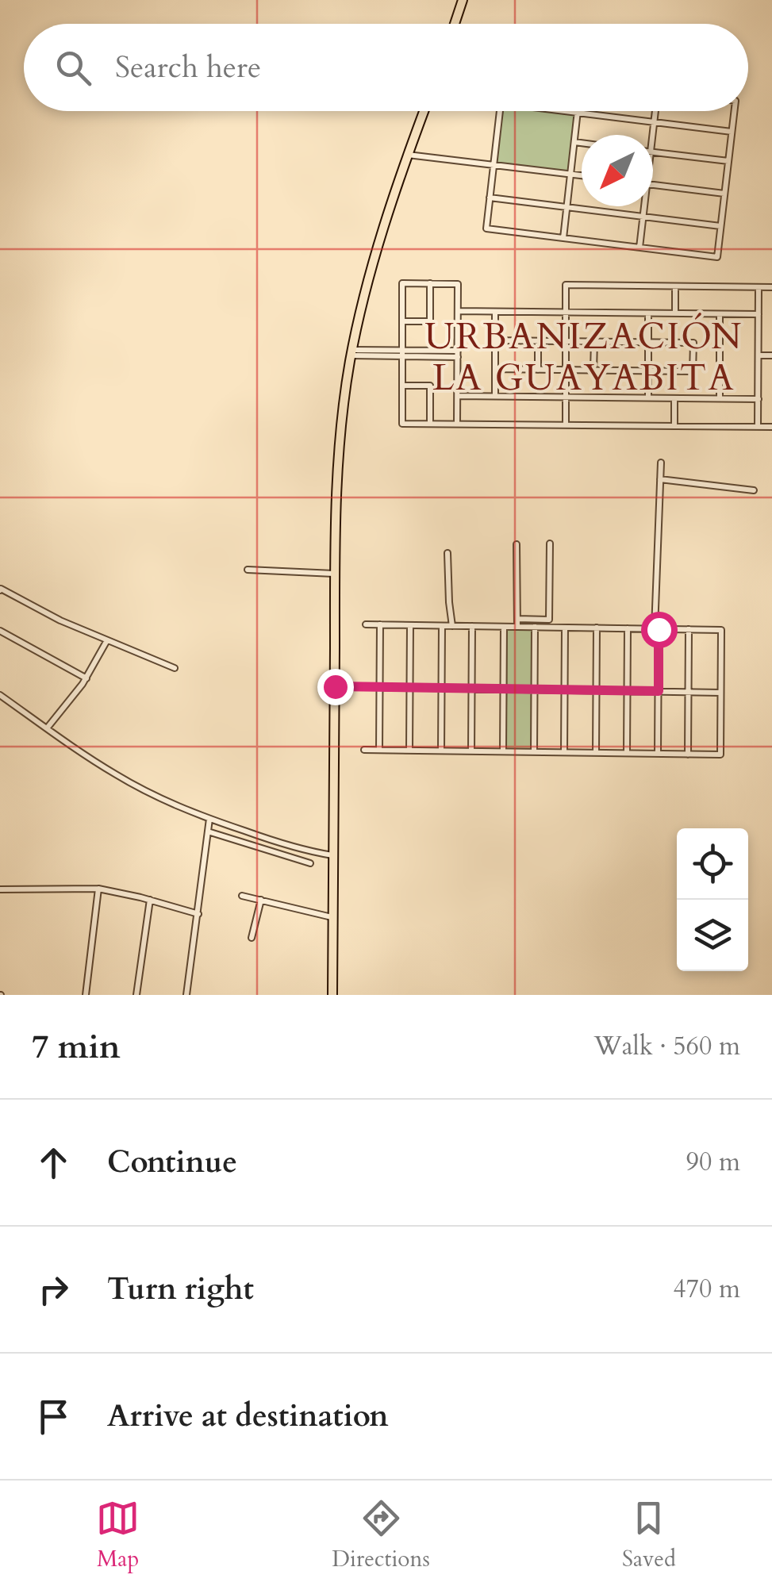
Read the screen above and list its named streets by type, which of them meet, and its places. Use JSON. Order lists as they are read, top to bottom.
{
  "districts": ["URBANIZACIÓN LA GUAYABITA"],
  "north": "bottom left",
  "page": {
    "search": "Search here",
    "heading": ["7 min", "Walk · 560 m"],
    "list": [
      ["Continue", "90 m"],
      ["Turn right", "470 m"],
      "Arrive at destination"
    ],
    "nav": ["Map", "Directions", "Saved"]
  }
}
